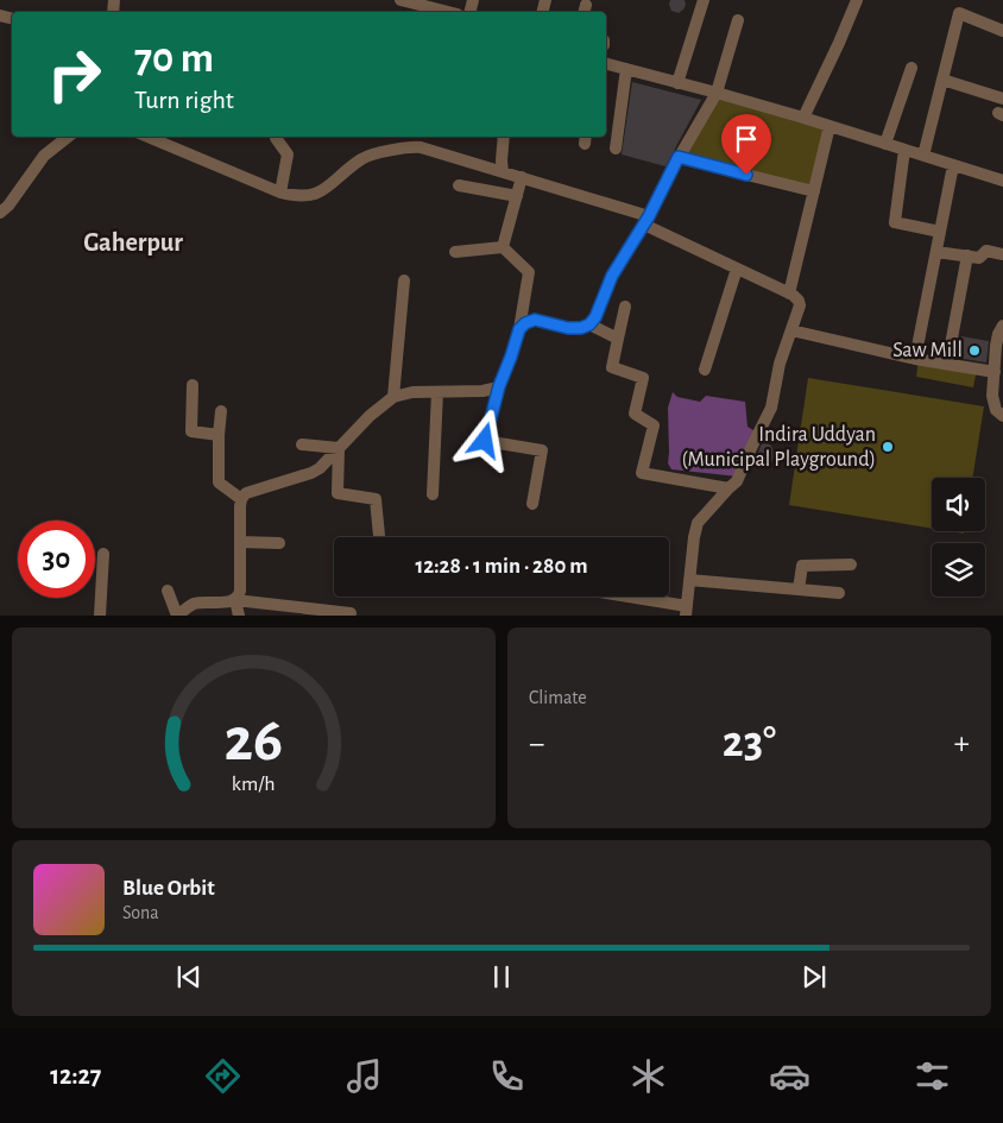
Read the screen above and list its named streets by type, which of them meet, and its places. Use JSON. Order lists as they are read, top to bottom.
{
  "districts": ["Gaherpur"],
  "places": ["Saw Mill", "Indira Uddyan (Municipal Playground)"],
  "page": {
    "turn": ["70 m", "Turn right"],
    "limit": "30",
    "trip": "12:28 · 1 min · 280 m",
    "tile": "Climate",
    "heat": ["−", "23°", "+"],
    "song": ["Blue Orbit", "Sona"],
    "tabs": "12:27",
    "gauge": ["26", "km/h"]
  }
}
